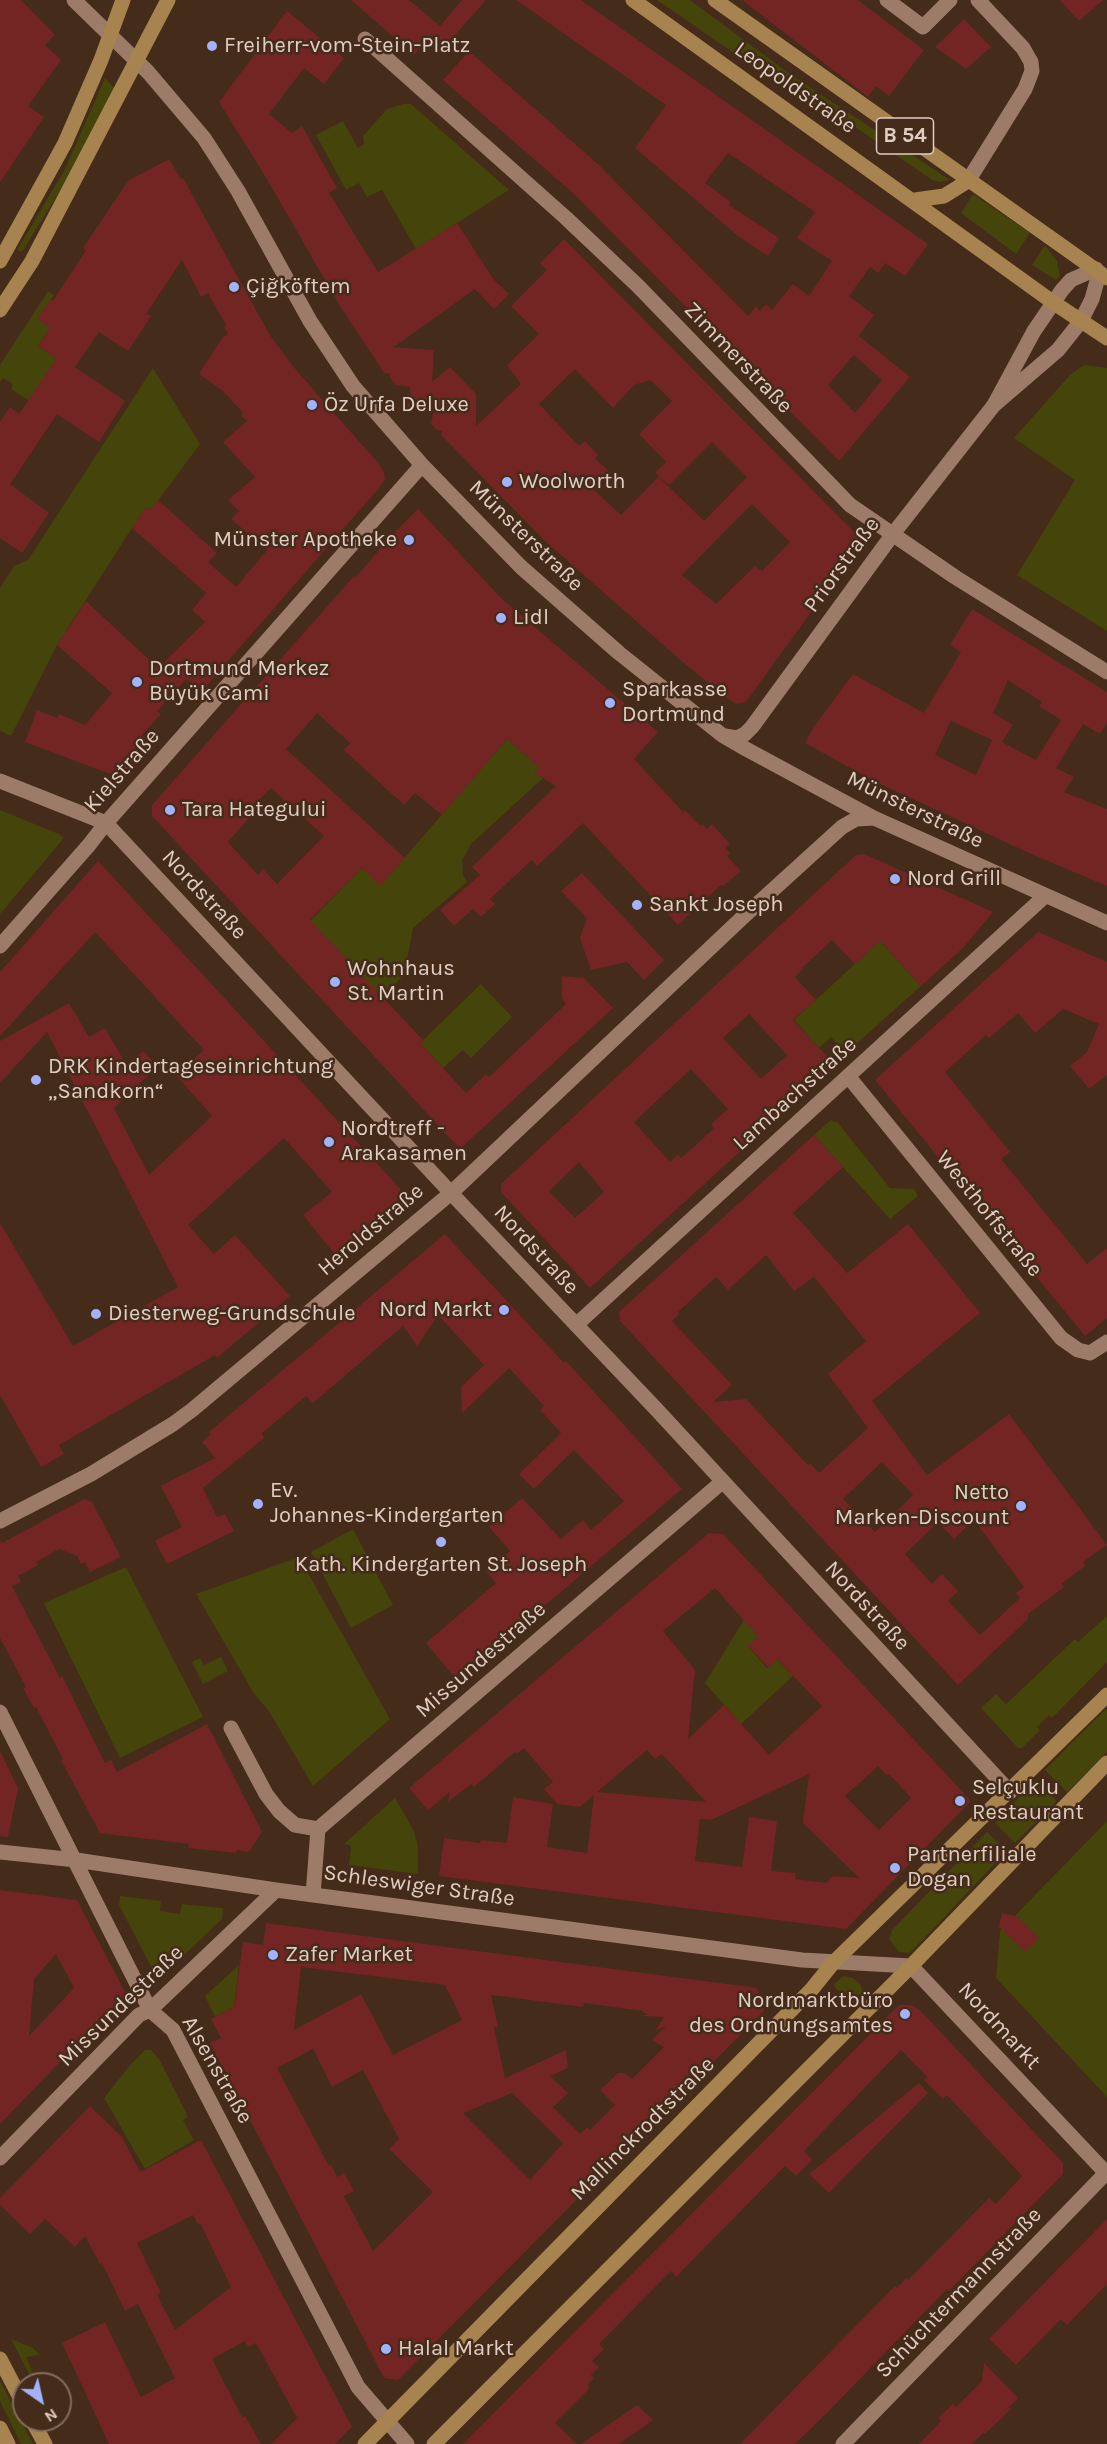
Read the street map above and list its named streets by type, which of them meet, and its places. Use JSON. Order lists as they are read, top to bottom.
{
  "streets": {
    "main road": ["Leopoldstraße", "B 54", "Mallinckrodtstraße"],
    "street": [
      "Zimmerstraße",
      "Münsterstraße",
      "Priorstraße",
      "Kielstraße",
      "Nordstraße",
      "Lambachstraße",
      "Westhoffstraße",
      "Heroldstraße",
      "Missundestraße",
      "Schleswiger Straße",
      "Nordmarkt",
      "Alsenstraße",
      "Schüchtermannstraße"
    ]
  },
  "crossings": [
    ["Leopoldstraße", "Priorstraße"],
    ["Zimmerstraße", "Priorstraße"],
    ["Münsterstraße", "Priorstraße"],
    ["Münsterstraße", "Kielstraße"],
    ["Münsterstraße", "Lambachstraße"],
    ["Münsterstraße", "Heroldstraße"],
    ["Kielstraße", "Nordstraße"],
    ["Nordstraße", "Lambachstraße"],
    ["Nordstraße", "Heroldstraße"],
    ["Nordstraße", "Missundestraße"],
    ["Nordstraße", "Mallinckrodtstraße"],
    ["Lambachstraße", "Westhoffstraße"],
    ["Missundestraße", "Schleswiger Straße"],
    ["Missundestraße", "Alsenstraße"],
    ["Schleswiger Straße", "Alsenstraße"],
    ["Schleswiger Straße", "Mallinckrodtstraße"],
    ["Nordmarkt", "Schüchtermannstraße"],
    ["Alsenstraße", "Mallinckrodtstraße"]
  ],
  "places": [
    "Freiherr-vom-Stein-Platz",
    "Çiğköftem",
    "Öz Urfa Deluxe",
    "Woolworth",
    "Münster Apotheke",
    "Lidl",
    "Dortmund Merkez Büyük Cami",
    "Sparkasse Dortmund",
    "Tara Hategului",
    "Nord Grill",
    "Sankt Joseph",
    "Wohnhaus St. Martin",
    "DRK Kindertageseinrichtung „Sandkorn“",
    "Nordtreff - Arakasamen",
    "Nord Markt",
    "Diesterweg-Grundschule",
    "Ev. Johannes-Kindergarten",
    "Netto Marken-Discount",
    "Kath. Kindergarten St. Joseph",
    "Selçuklu Restaurant",
    "Partnerfiliale Dogan",
    "Zafer Market",
    "Nordmarktbüro des Ordnungsamtes",
    "Halal Markt"
  ],
  "north": "bottom right"
}
